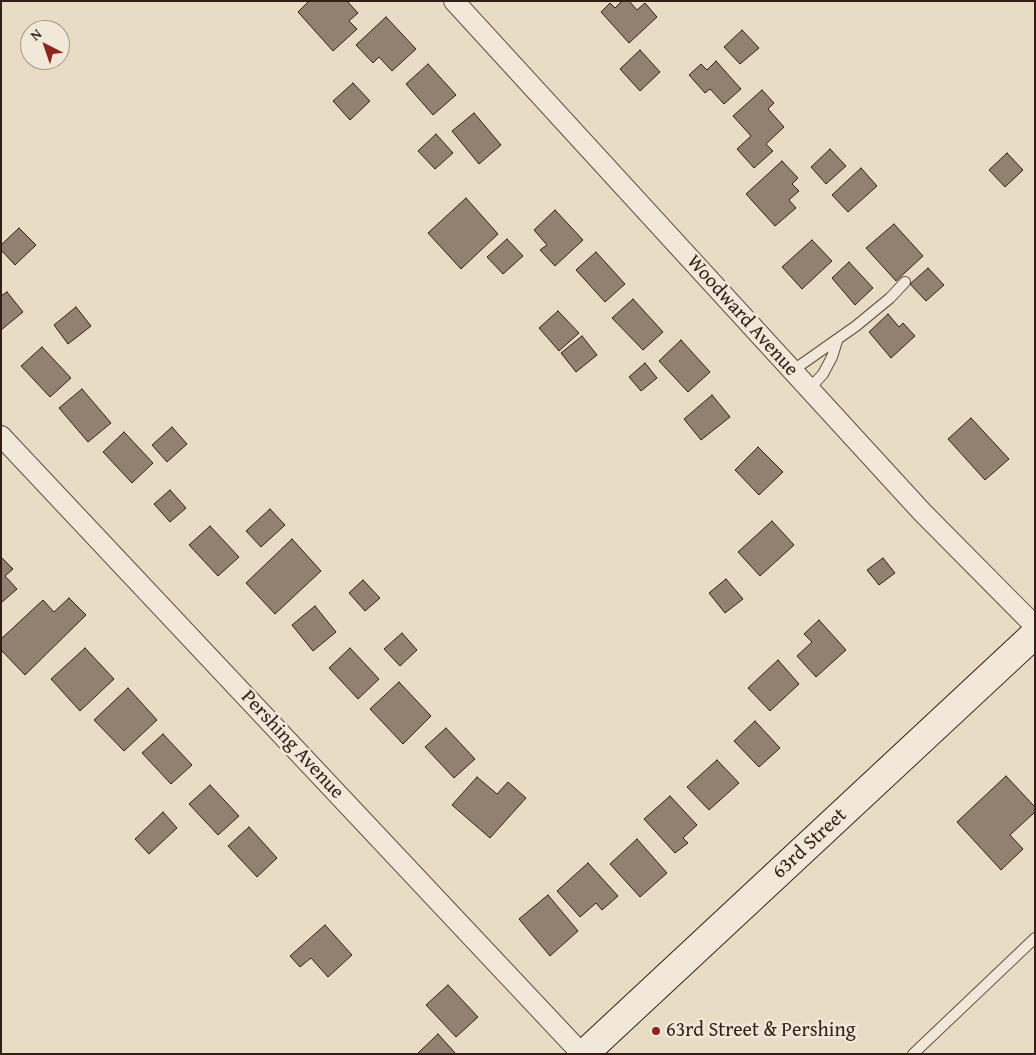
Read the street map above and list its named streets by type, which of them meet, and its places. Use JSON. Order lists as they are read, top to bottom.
{
  "streets": {
    "main road": ["63rd Street"],
    "street": ["Woodward Avenue", "Pershing Avenue"]
  },
  "crossings": [
    ["Pershing Avenue", "63rd Street"]
  ],
  "places": ["63rd Street & Pershing"],
  "north": "top left"
}
